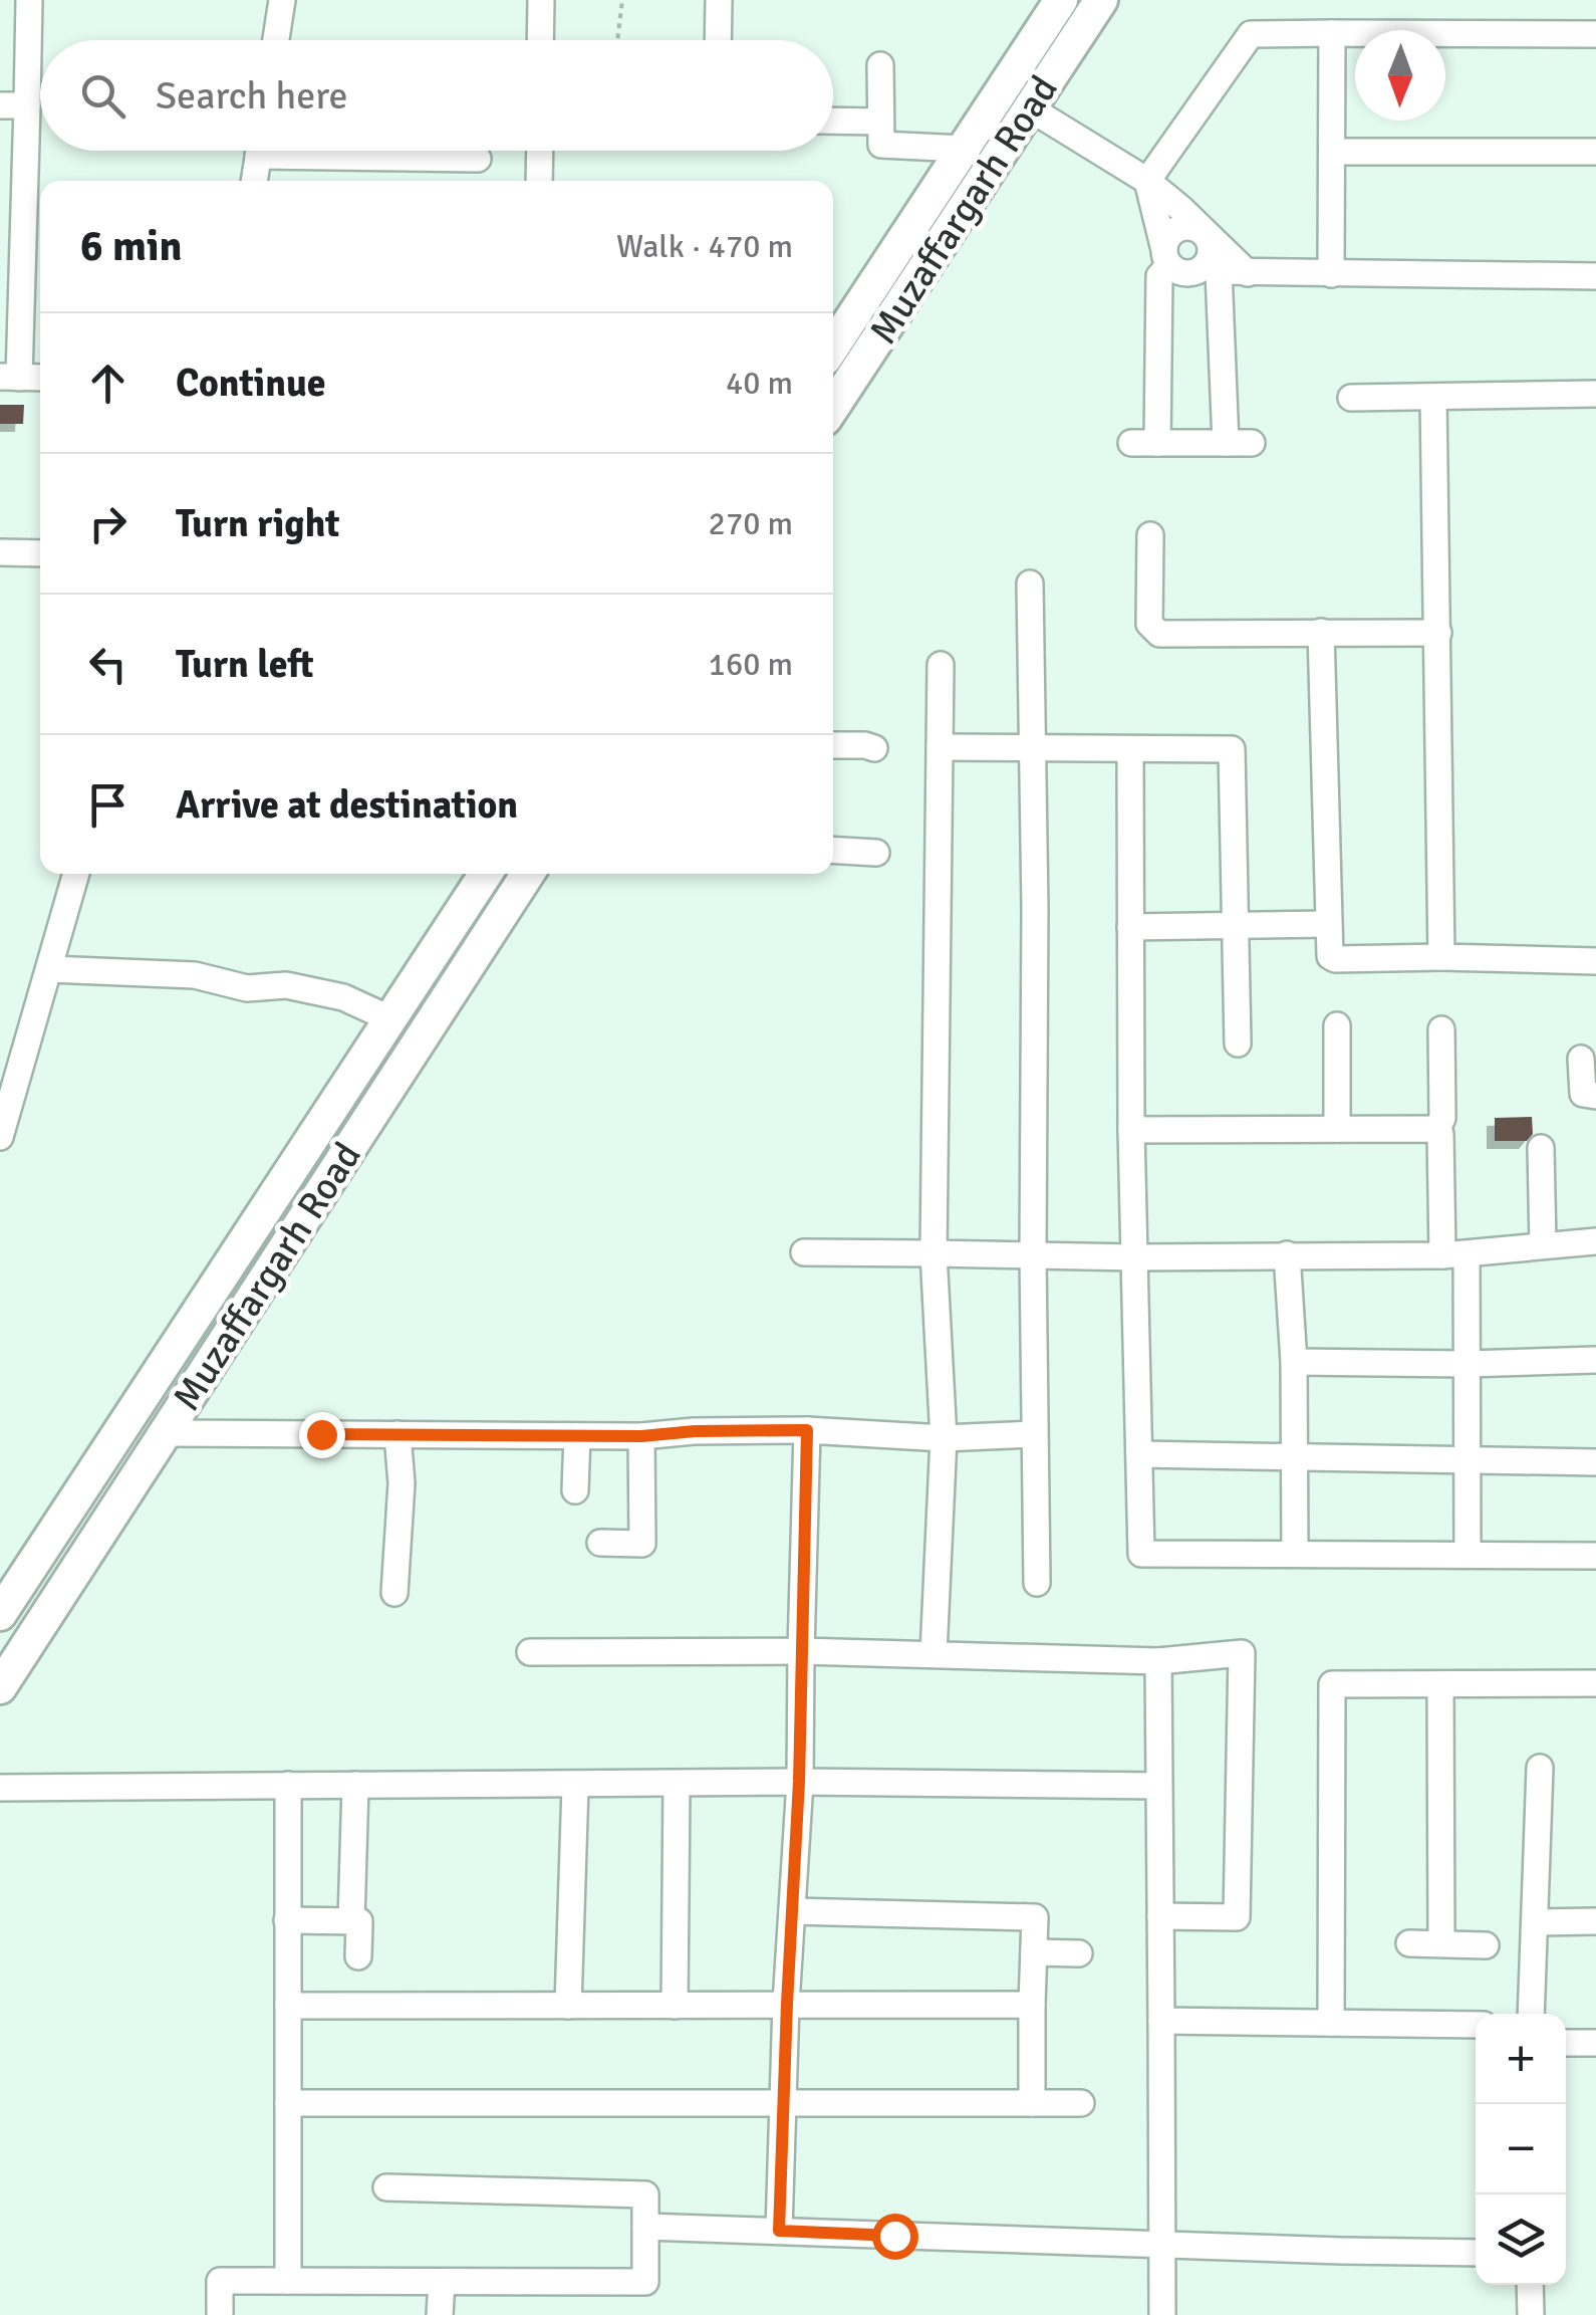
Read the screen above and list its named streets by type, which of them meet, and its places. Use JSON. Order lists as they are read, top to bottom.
{
  "streets": {
    "main road": ["Muzaffargarh Road"]
  },
  "north": "bottom",
  "page": {
    "search": "Search here",
    "heading": ["6 min", "Walk · 470 m"],
    "list": [
      ["Continue", "40 m"],
      ["Turn right", "270 m"],
      ["Turn left", "160 m"],
      "Arrive at destination"
    ],
    "map_buttons": ["+", "−"]
  }
}
